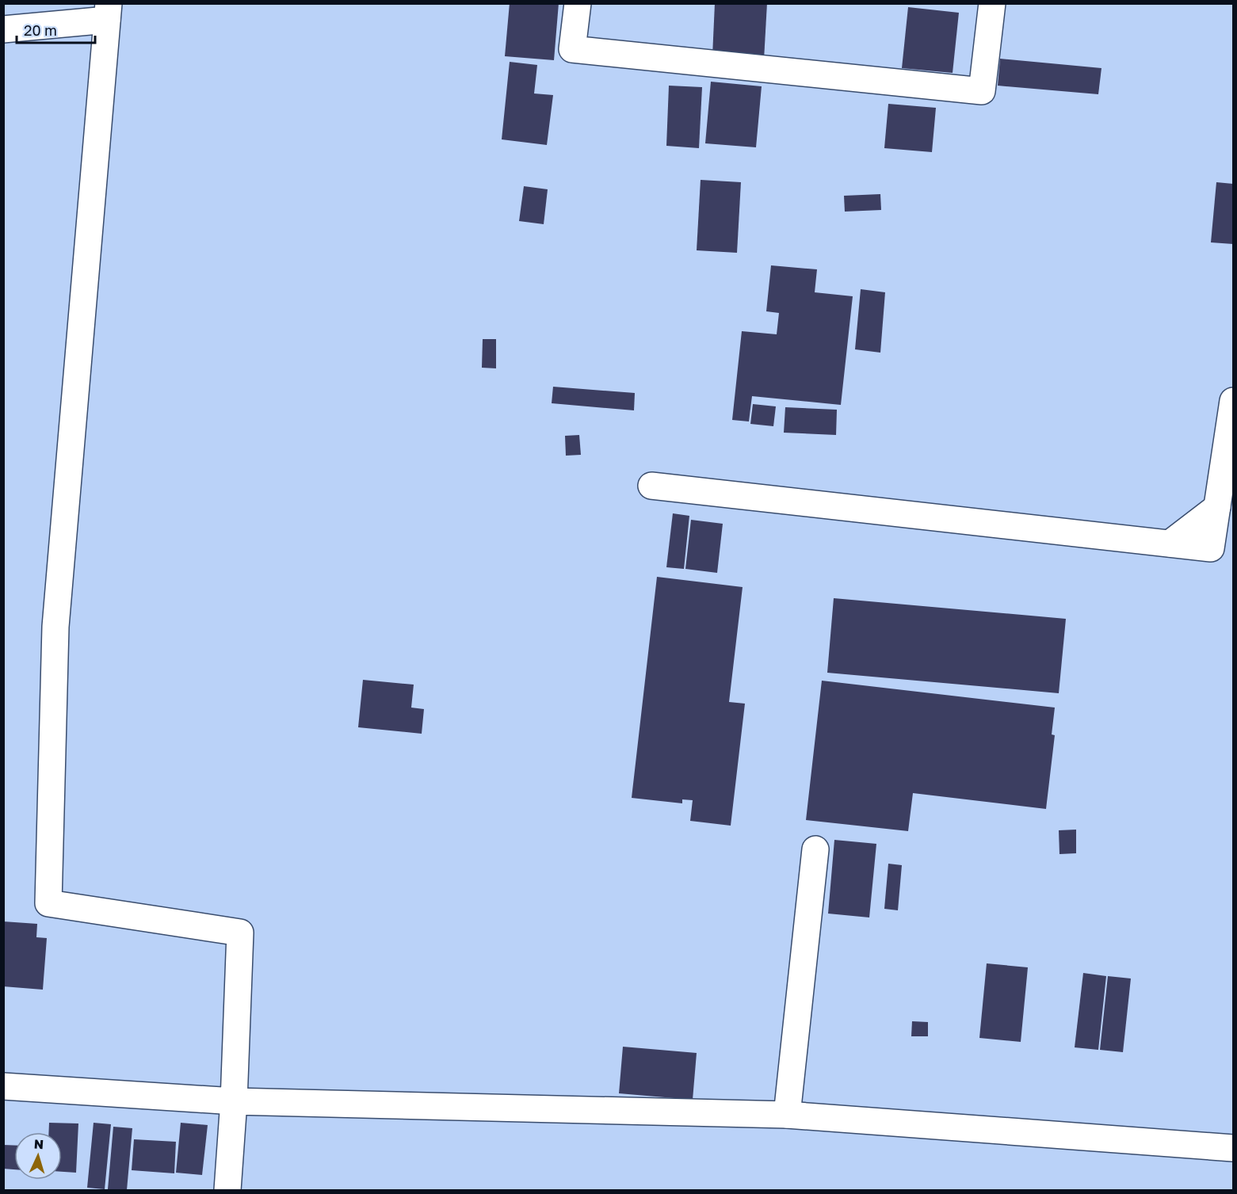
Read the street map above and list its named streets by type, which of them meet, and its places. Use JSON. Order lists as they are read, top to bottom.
{
  "scale_bar": "20 m",
  "north": "top"
}
